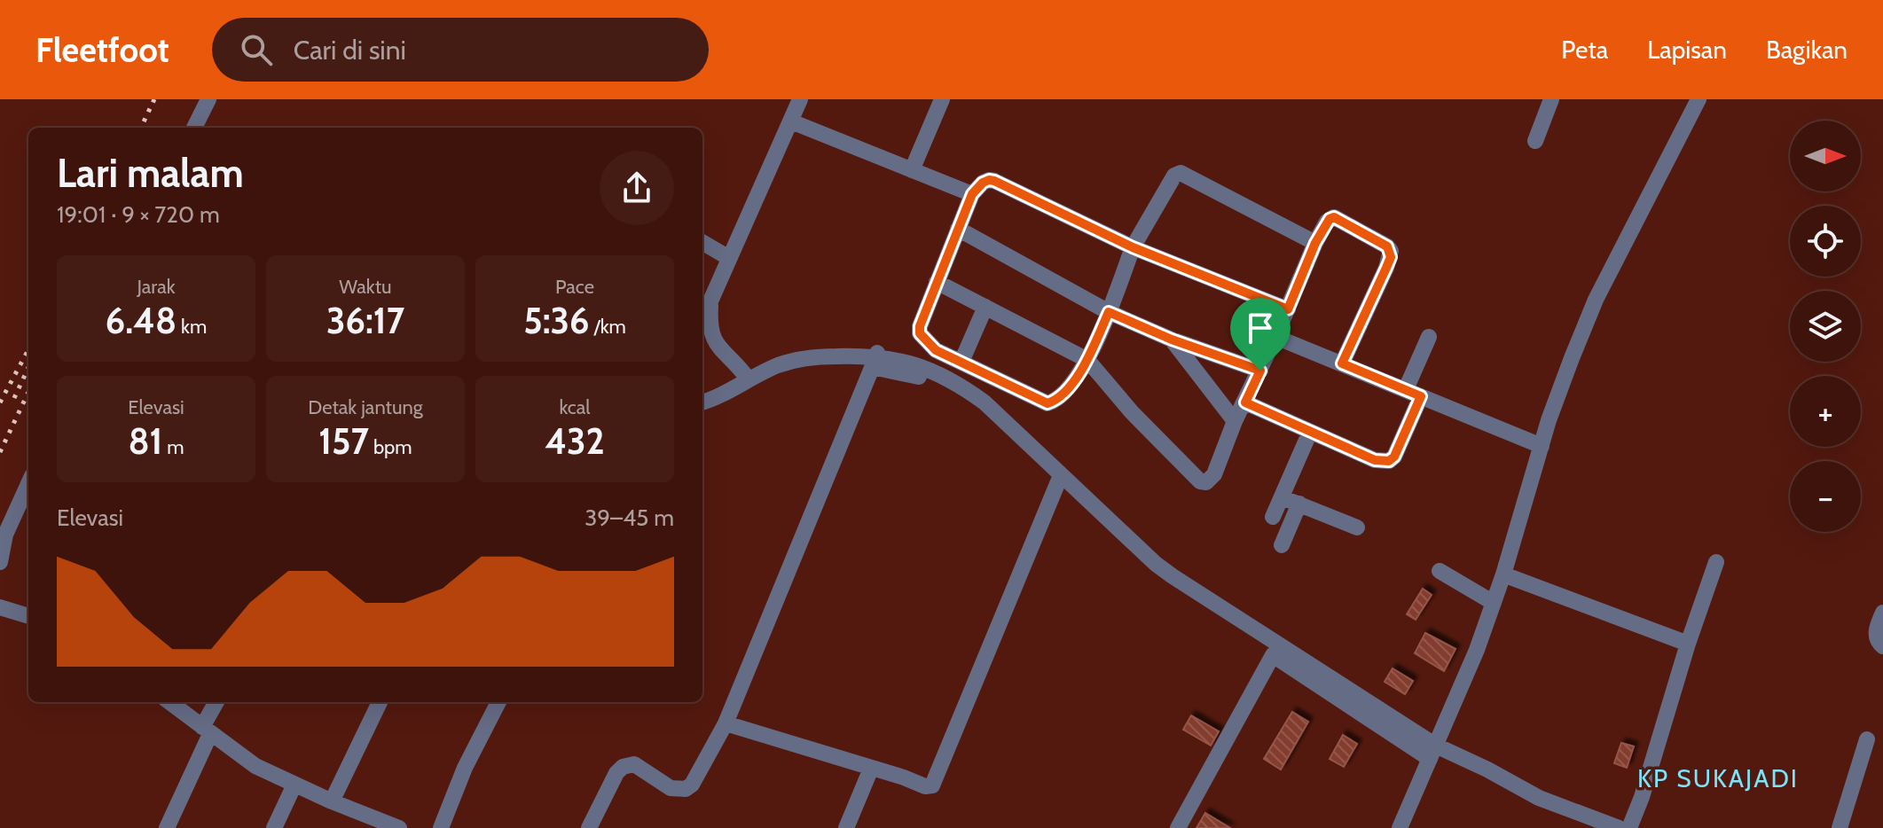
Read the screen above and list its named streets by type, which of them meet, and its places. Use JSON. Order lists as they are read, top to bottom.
{
  "districts": ["KP SUKAJADI"],
  "north": "right",
  "page": {
    "header": "Fleetfoot",
    "search": "Cari di sini",
    "nav": ["Peta", "Lapisan", "Bagikan"],
    "map_buttons": ["+", "−"],
    "heading": ["Lari malam", "19:01 · 9 × 720 m"],
    "stats": [
      ["Jarak", "6.48 km"],
      ["Waktu", "36:17"],
      ["Pace", "5:36 /km"],
      ["Elevasi", "81 m"],
      ["Detak jantung", "157 bpm"],
      ["kcal", "432"]
    ],
    "chart": ["Elevasi", "39–45 m"]
  }
}
